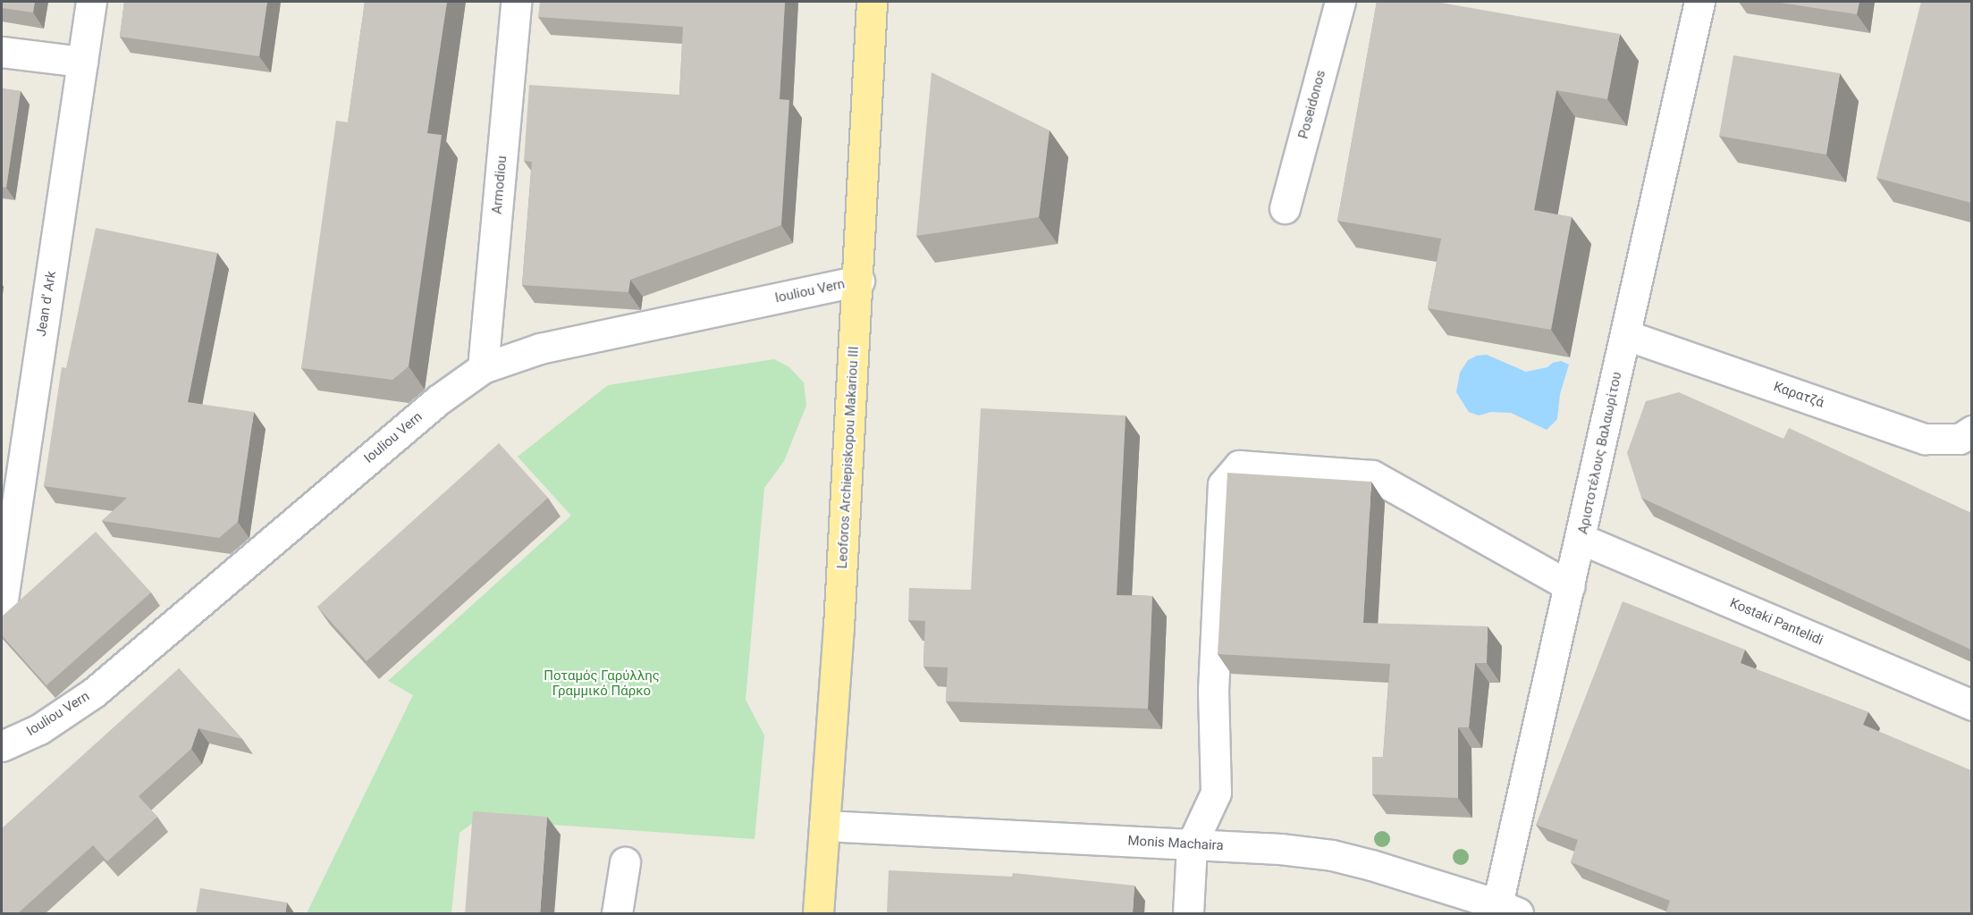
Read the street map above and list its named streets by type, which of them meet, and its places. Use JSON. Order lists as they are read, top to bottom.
{
  "streets": {
    "main road": ["Leoforos Archiepiskopou Makariou III"],
    "street": [
      "Poseidonos",
      "Armodiou",
      "Iouliou Vern",
      "Jean d' Ark",
      "Καρατζά",
      "Αριστοτέλους Βαλαωρίτου",
      "Kostaki Pantelidi",
      "Monis Machaira"
    ]
  },
  "crossings": [
    ["Armodiou", "Iouliou Vern"],
    ["Iouliou Vern", "Leoforos Archiepiskopou Makariou III"],
    ["Καρατζά", "Αριστοτέλους Βαλαωρίτου"],
    ["Αριστοτέλους Βαλαωρίτου", "Kostaki Pantelidi"],
    ["Αριστοτέλους Βαλαωρίτου", "Monis Machaira"],
    ["Leoforos Archiepiskopou Makariou III", "Monis Machaira"]
  ],
  "parks": ["Ποταμός Γαρύλλης Γραμμικό Πάρκο"]
}
